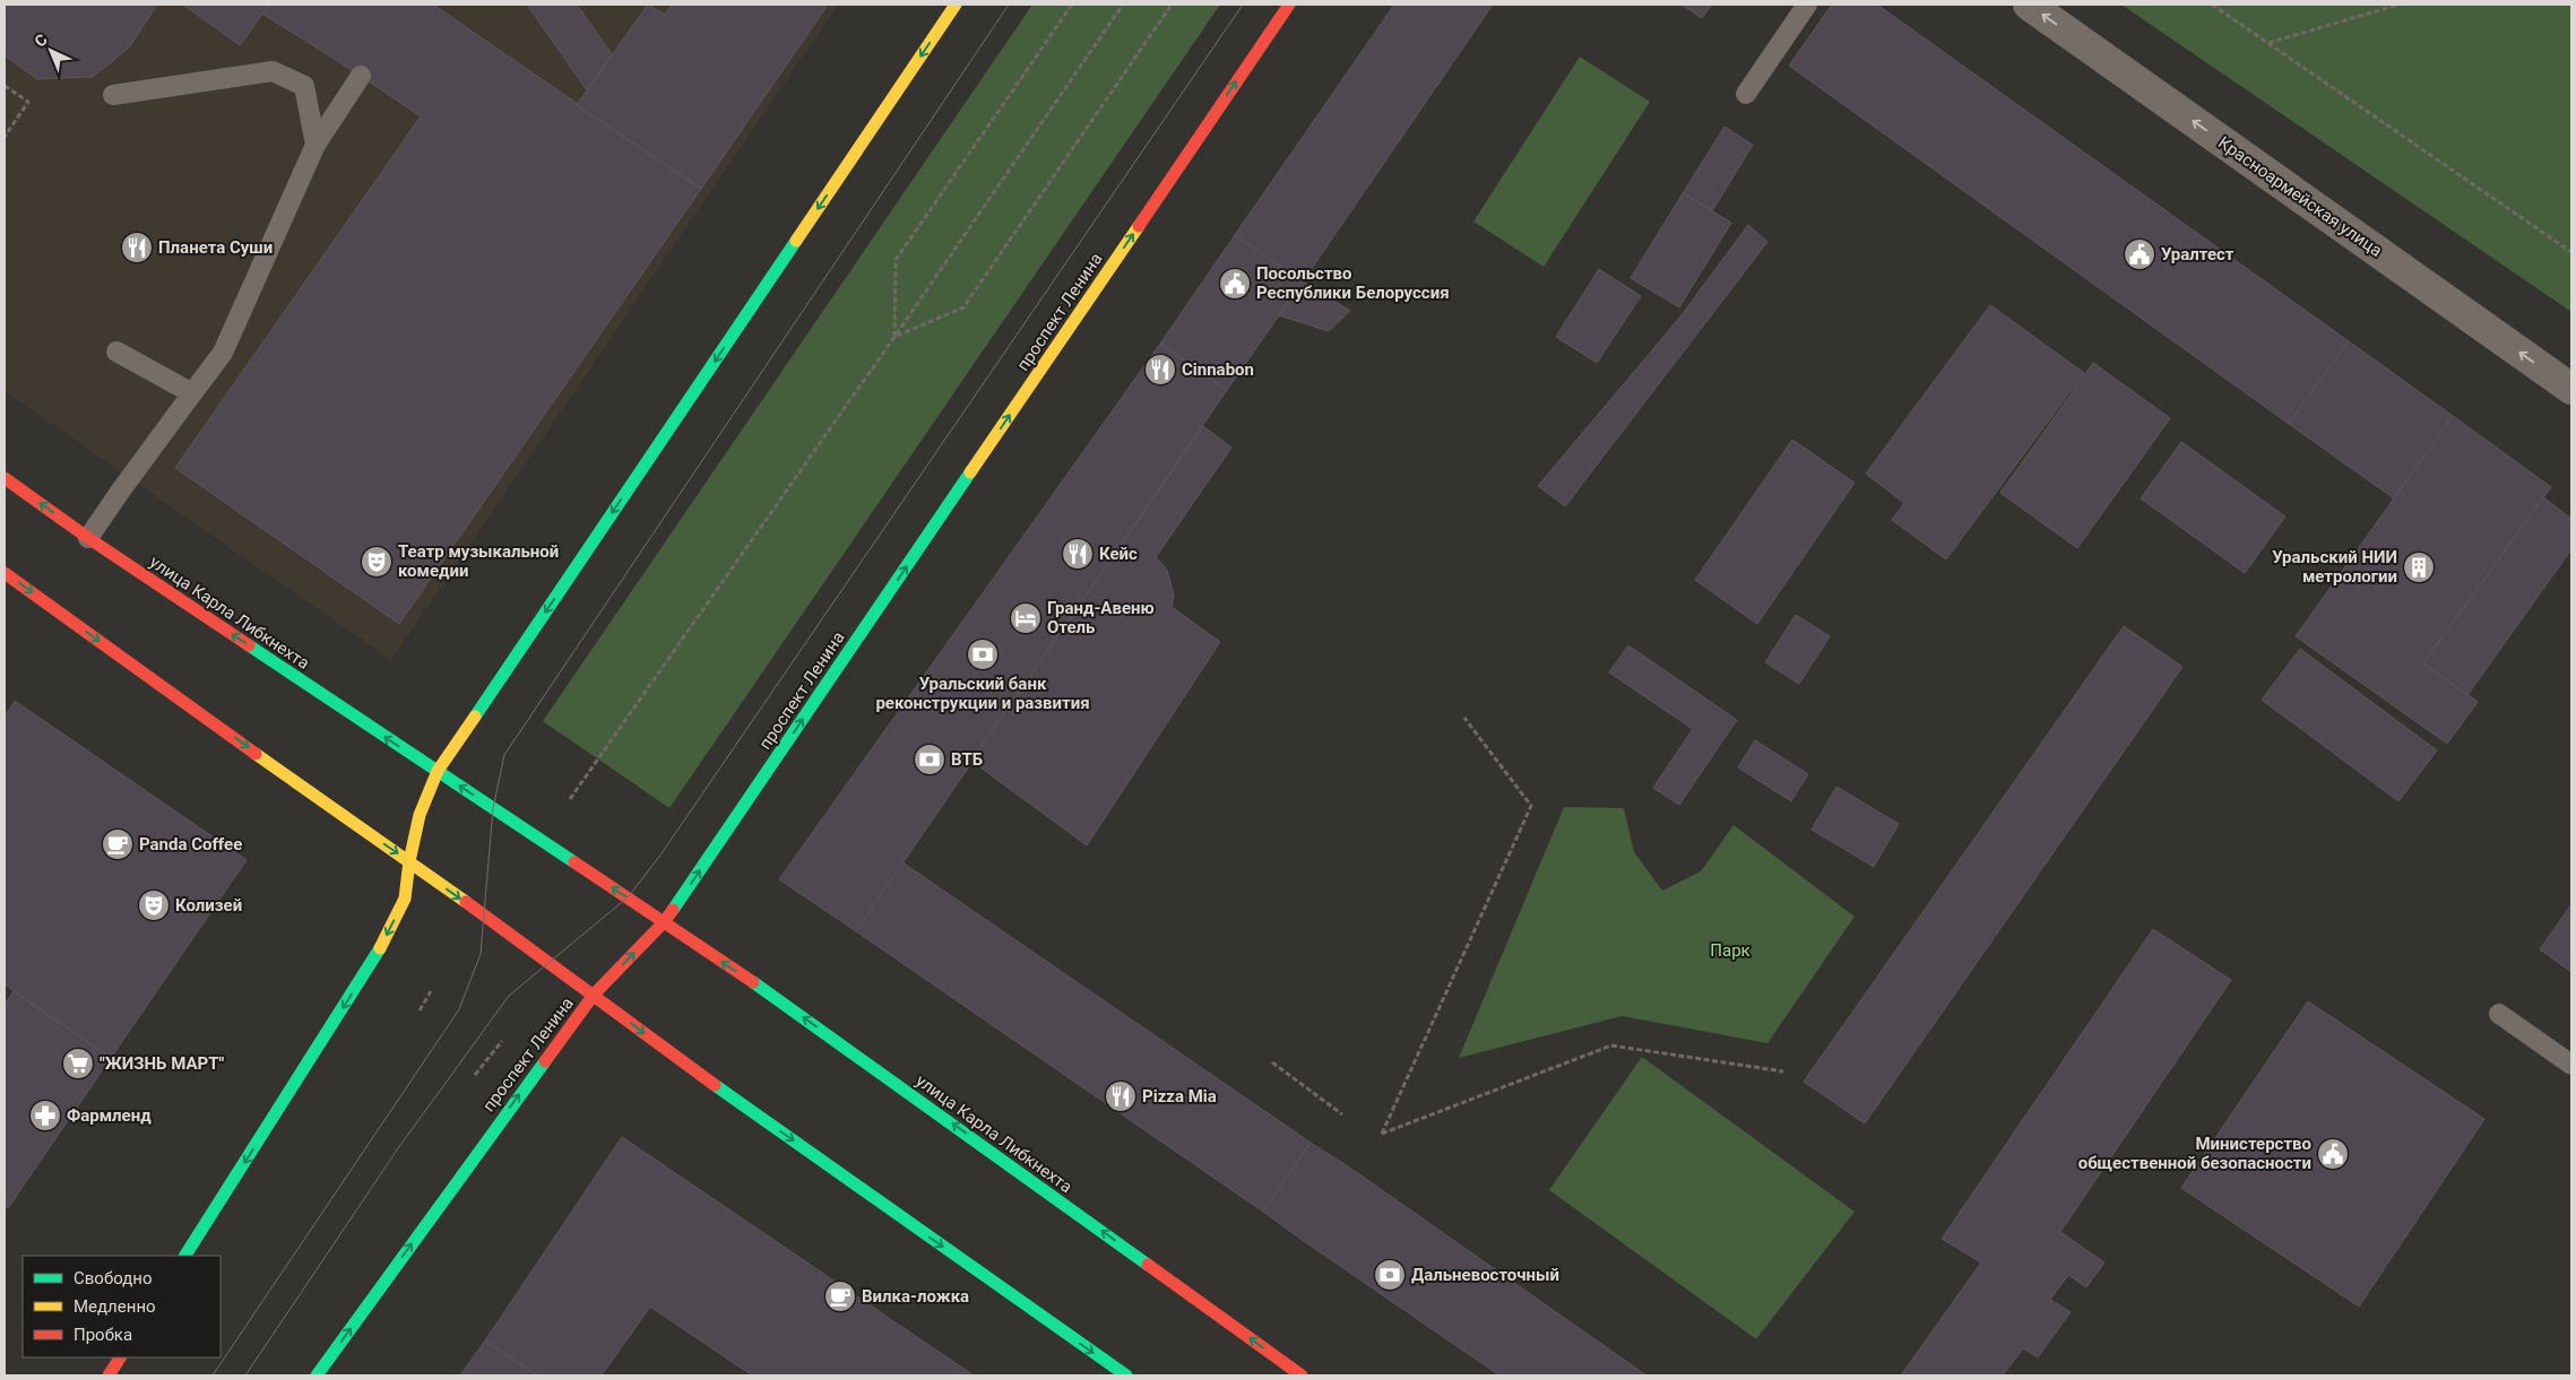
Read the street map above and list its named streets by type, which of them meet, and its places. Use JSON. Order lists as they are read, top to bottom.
{
  "streets": {
    "main road": ["проспект Ленина", "улица Карла Либкнехта"],
    "street": ["Красноармейская улица"]
  },
  "crossings": [
    ["проспект Ленина", "улица Карла Либкнехта"]
  ],
  "one_way": ["Красноармейская улица", "проспект Ленина"],
  "parks": ["Парк"],
  "places": {
    "restaurant": [
      "Планета Суши",
      "Cinnabon",
      "Кейс",
      "Pizza Mia"
    ],
    "public building": ["Уралтест", "Посольство Республики Белоруссия", "Министерство общественной безопасности"],
    "theatre": ["Театр музыкальной комедии", "Колизей"],
    "building": ["Уральский НИИ метрологии"],
    "hotel": ["Гранд-Авеню Отель"],
    "bank": ["Уральский банк реконструкции и развития", "ВТБ", "Дальневосточный"],
    "cafe": ["Panda Coffee", "Вилка-ложка"],
    "supermarket": ["\"ЖИЗНЬ МАРТ\""],
    "pharmacy": ["Фармленд"]
  },
  "legend": ["Свободно", "Медленно", "Пробка"],
  "north": "top left"
}
